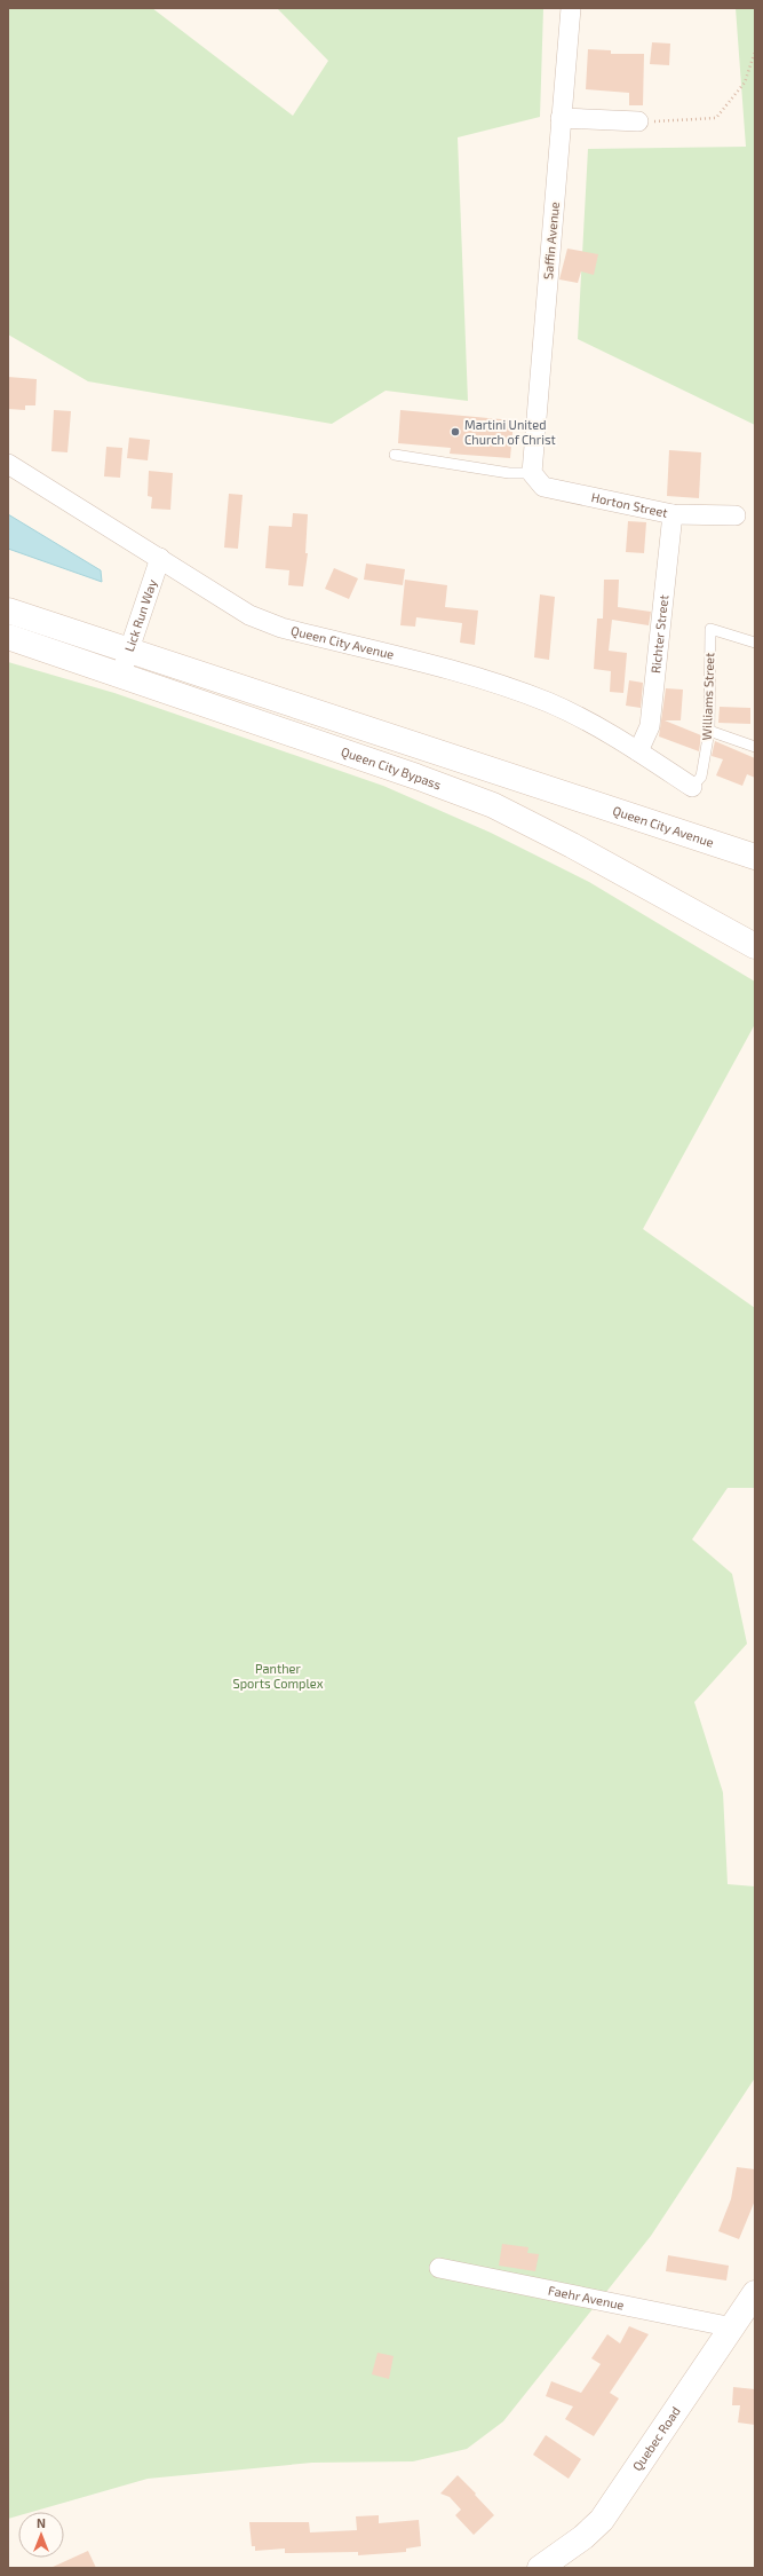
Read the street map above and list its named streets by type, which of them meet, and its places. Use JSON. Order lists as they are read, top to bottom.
{
  "streets": {
    "main road": ["Queen City Avenue", "Queen City Bypass", "Quebec Road"],
    "street": [
      "Saffin Avenue",
      "Horton Street",
      "Lick Run Way",
      "Richter Street",
      "Faehr Avenue"
    ],
    "lane": ["Williams Street"]
  },
  "crossings": [
    ["Saffin Avenue", "Horton Street"],
    ["Horton Street", "Richter Street"],
    ["Lick Run Way", "Queen City Avenue"],
    ["Lick Run Way", "Queen City Bypass"],
    ["Richter Street", "Queen City Avenue"],
    ["Queen City Avenue", "Williams Street"],
    ["Faehr Avenue", "Quebec Road"]
  ],
  "parks": ["Panther Sports Complex"],
  "places": ["Martini United Church of Christ"],
  "north": "top"
}
